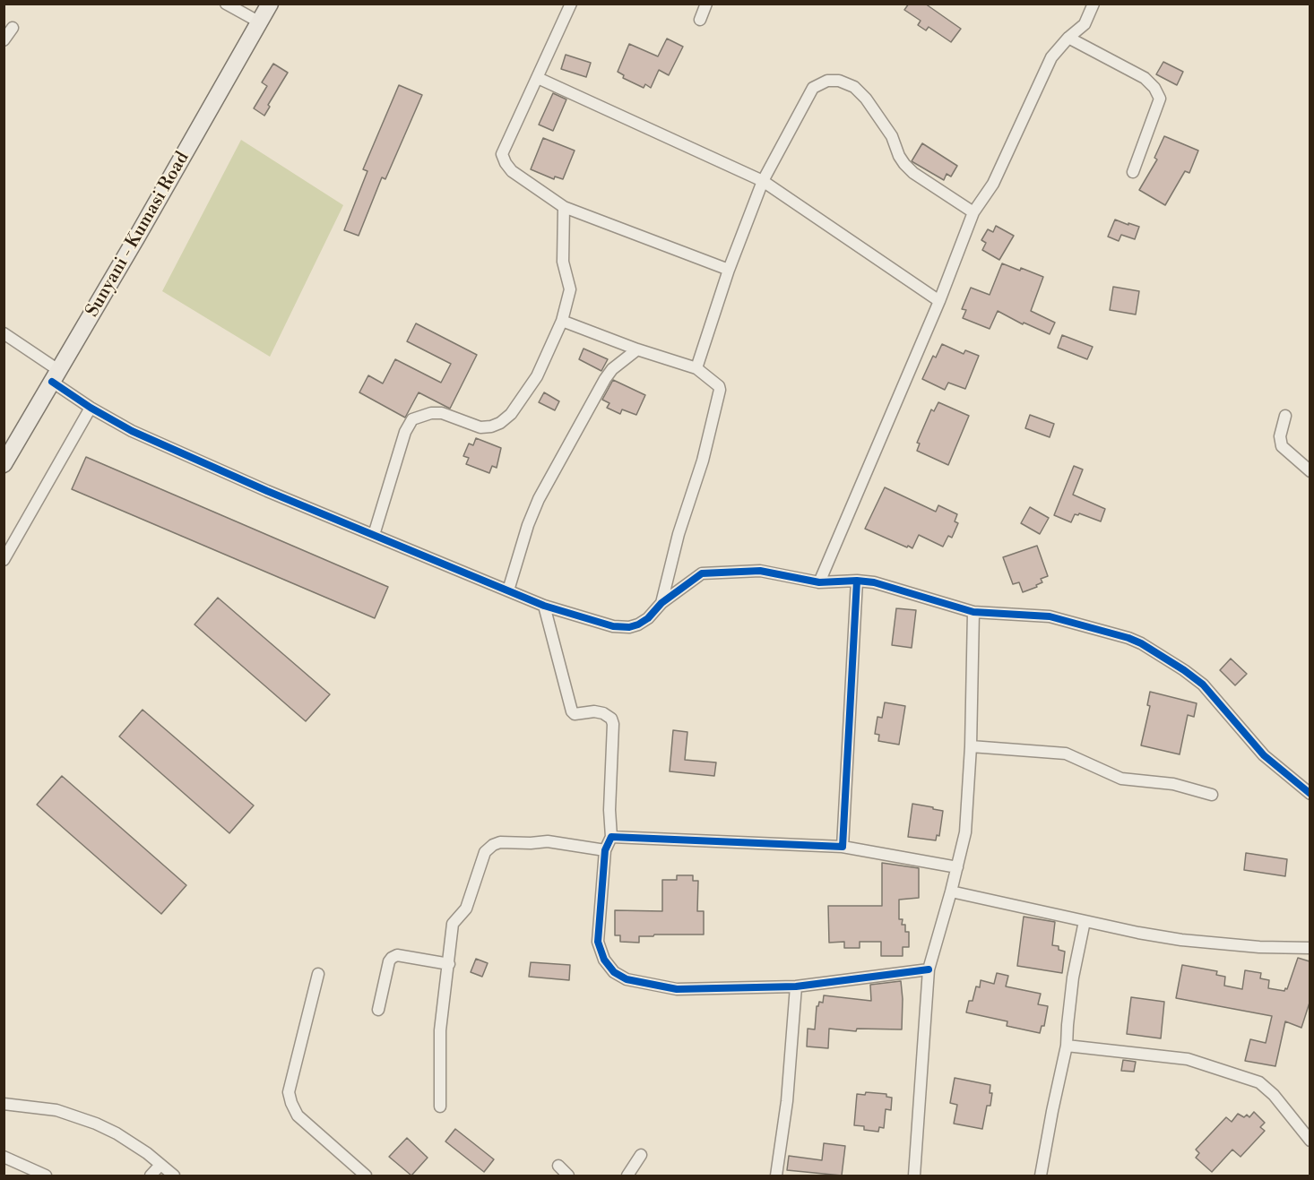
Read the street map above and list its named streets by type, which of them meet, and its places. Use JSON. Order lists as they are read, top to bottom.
{
  "streets": {
    "main road": ["Sunyani - Kumasi Road"]
  }
}
